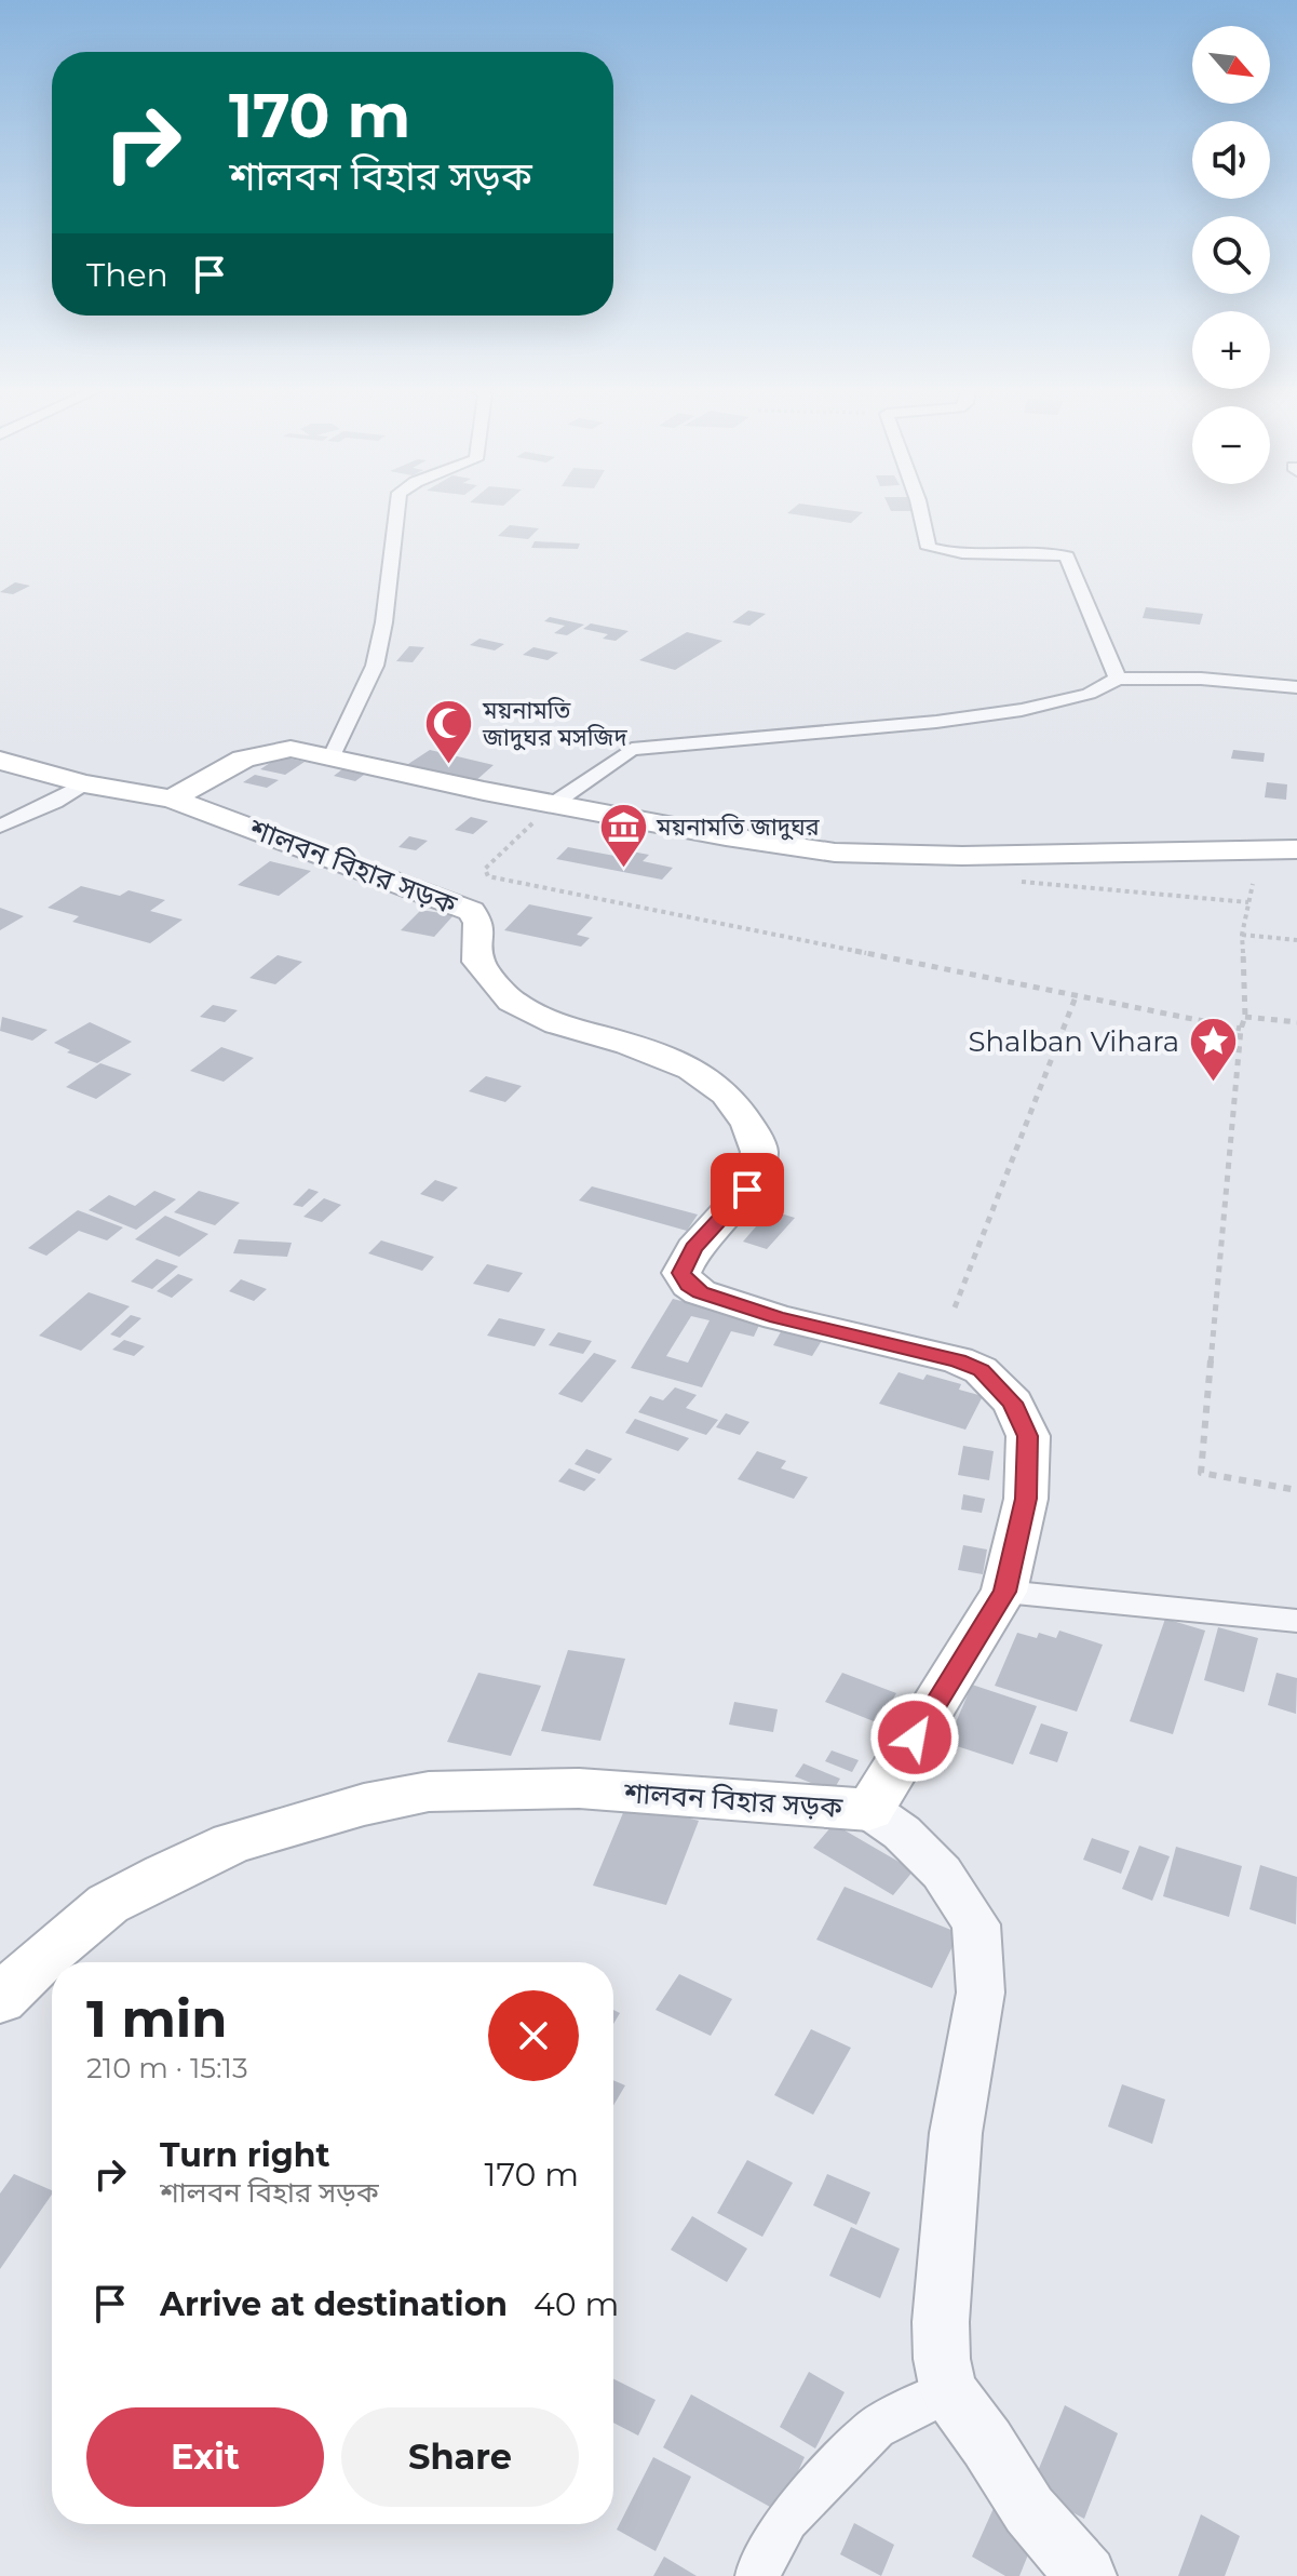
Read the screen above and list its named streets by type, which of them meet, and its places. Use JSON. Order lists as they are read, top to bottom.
{
  "streets": {
    "main road": ["শালবন বিহার সড়ক"]
  },
  "places": {
    "mosque": ["ময়নামতি জাদুঘর মসজিদ"],
    "museum": ["ময়নামতি জাদুঘর"],
    "place": ["Shalban Vihara"]
  },
  "north": "bottom right",
  "page": {
    "map_buttons": ["+", "−"],
    "turn": ["170 m", "শালবন বিহার সড়ক"],
    "then": "Then",
    "heading": ["1 min", "210 m · 15:13"],
    "list": [
      {
        "name": "Turn right",
        "note": "শালবন বিহার সড়ক",
        "value": "170 m"
      },
      {
        "name": "Arrive at destination",
        "value": "40 m"
      }
    ],
    "buttons": ["Exit", "Share"]
  }
}
